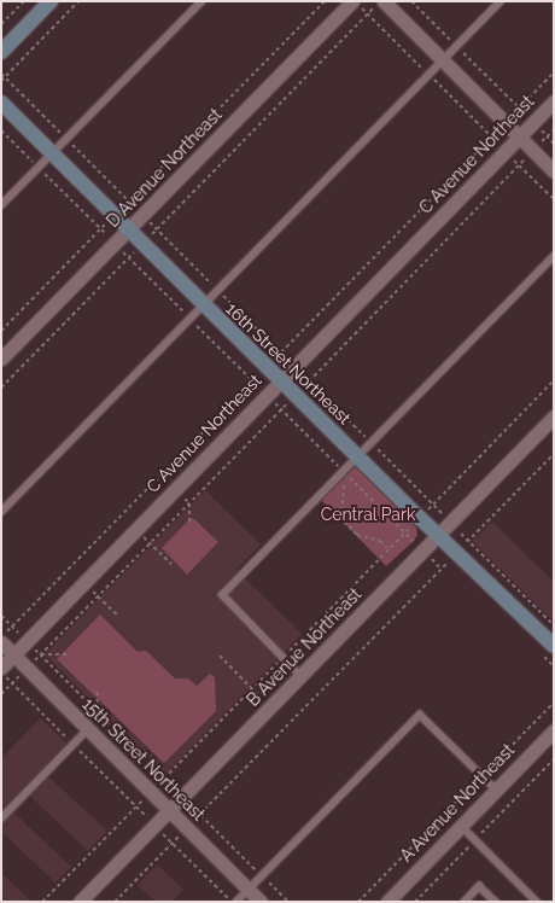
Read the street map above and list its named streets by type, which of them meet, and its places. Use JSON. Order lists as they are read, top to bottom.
{
  "streets": {
    "street": [
      "C Avenue Northeast",
      "D Avenue Northeast",
      "16th Street Northeast",
      "B Avenue Northeast",
      "15th Street Northeast",
      "A Avenue Northeast"
    ]
  },
  "crossings": [
    ["C Avenue Northeast", "16th Street Northeast"],
    ["C Avenue Northeast", "15th Street Northeast"],
    ["D Avenue Northeast", "16th Street Northeast"],
    ["16th Street Northeast", "B Avenue Northeast"],
    ["B Avenue Northeast", "15th Street Northeast"]
  ],
  "parks": ["Central Park"]
}
